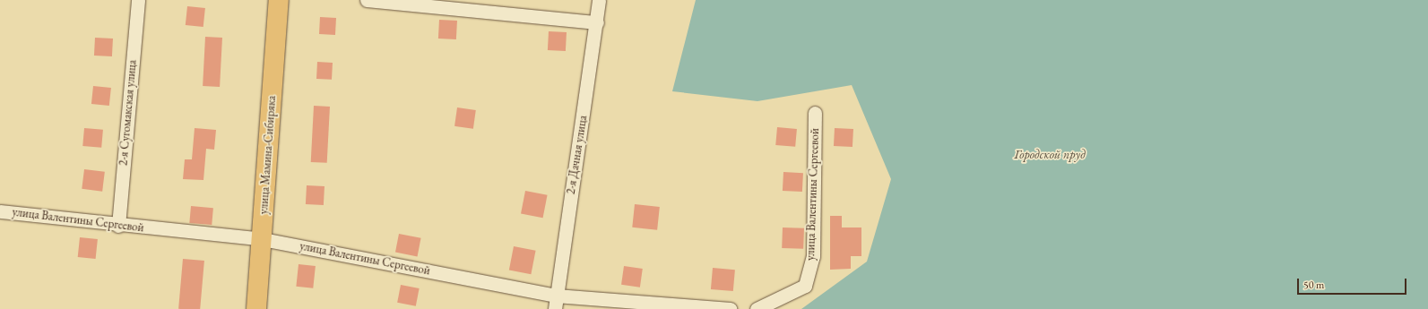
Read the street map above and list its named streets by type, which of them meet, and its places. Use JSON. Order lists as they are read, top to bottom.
{
  "streets": {
    "main road": ["улица Мамина-Сибиряка"],
    "street": ["2-я Сугомакская улица", "2-я Дачная улица", "улица Валентины Сергеевой"]
  },
  "crossings": [
    ["2-я Сугомакская улица", "улица Валентины Сергеевой"],
    ["улица Мамина-Сибиряка", "улица Валентины Сергеевой"],
    ["2-я Дачная улица", "улица Валентины Сергеевой"]
  ],
  "water": ["Городской пруд"],
  "scale_bar": "50 m"
}
